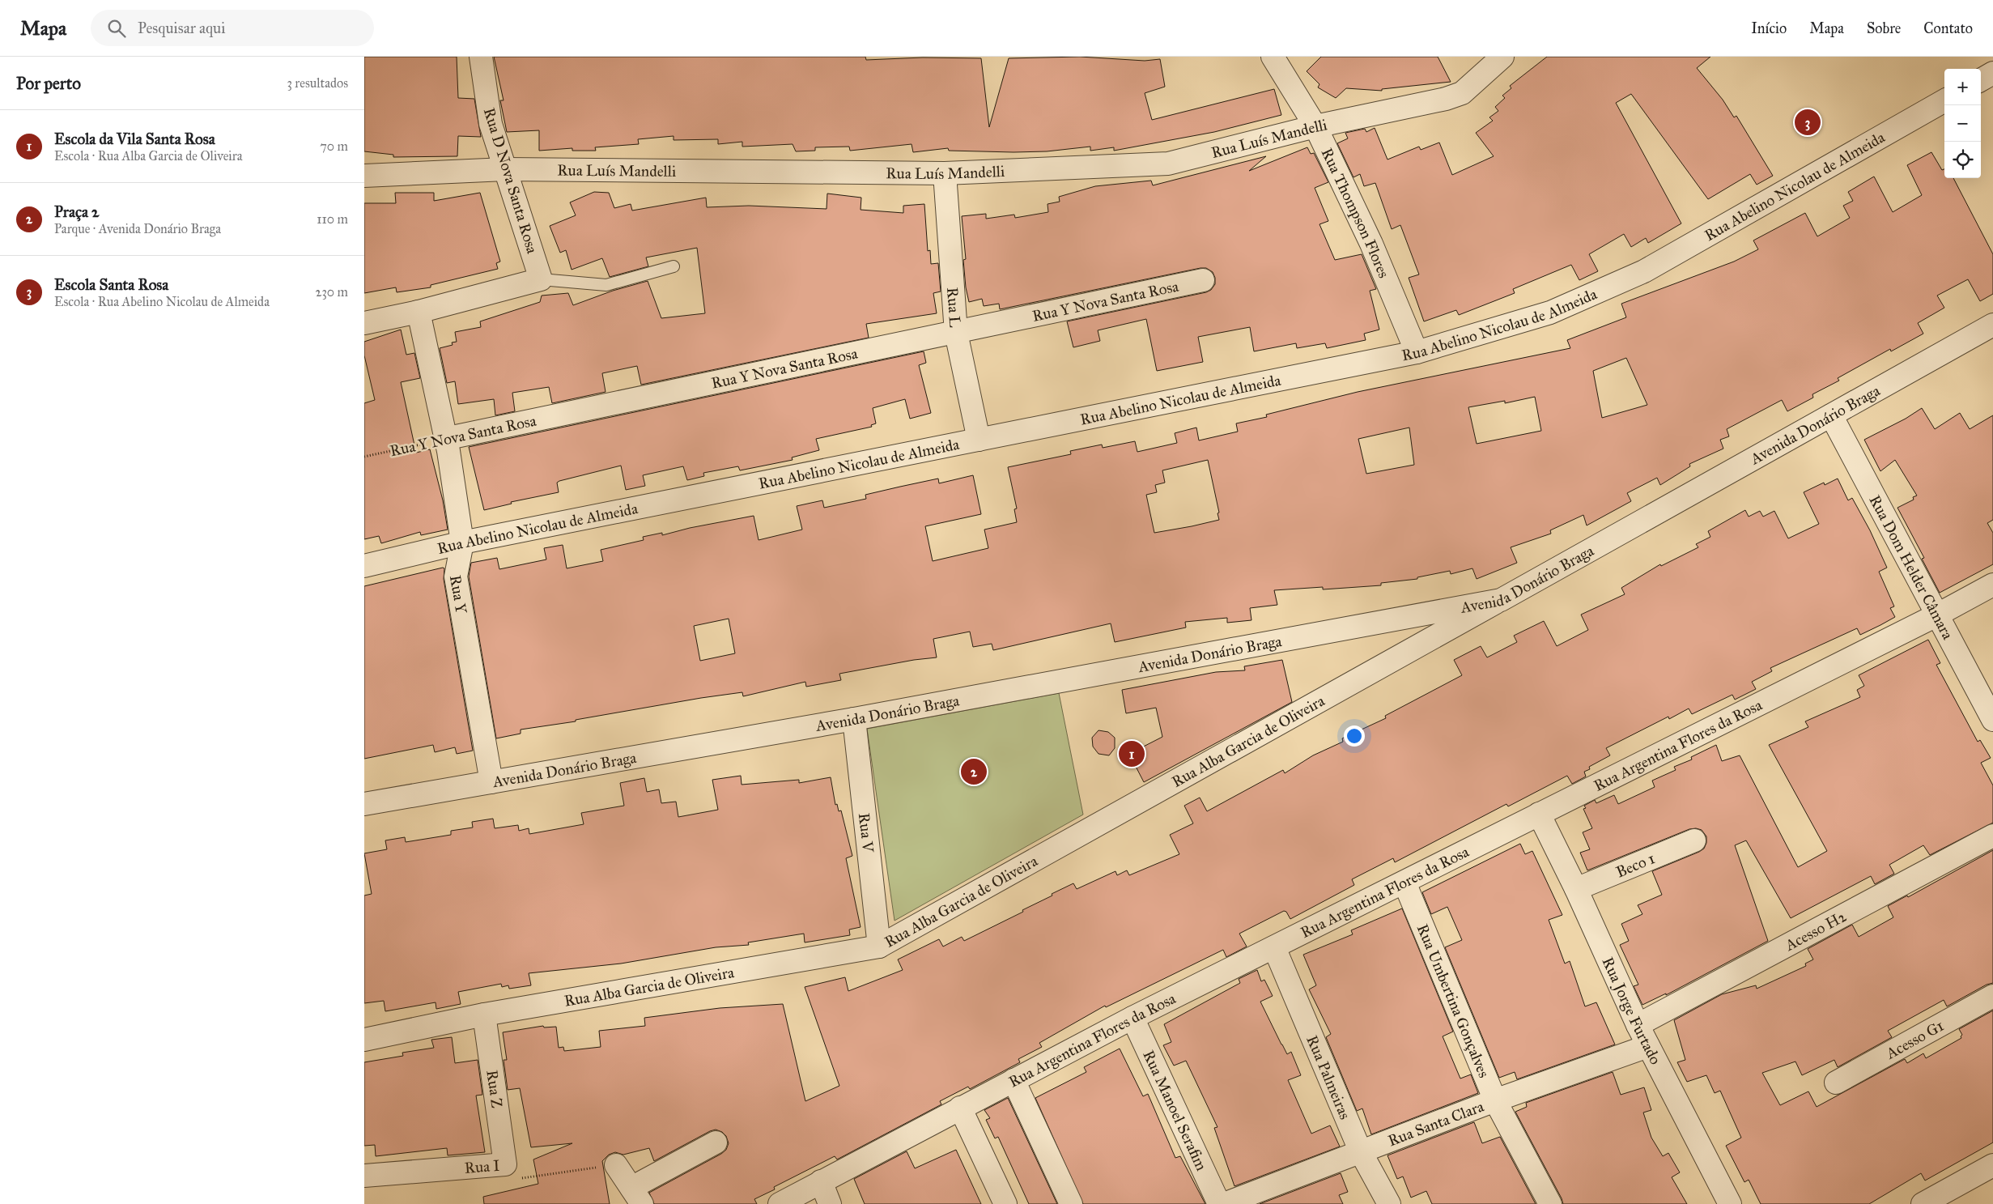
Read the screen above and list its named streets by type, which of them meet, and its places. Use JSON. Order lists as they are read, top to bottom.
{
  "streets": {
    "street": [
      "Rua Luís Mandelli",
      "Rua D Nova Santa Rosa",
      "Rua Abelino Nicolau de Almeida",
      "Rua Thompson Flores",
      "Rua Y Nova Santa Rosa",
      "Rua L",
      "Avenida Donário Braga",
      "Rua Dom Helder Câmara",
      "Rua Y",
      "Rua Alba Garcia de Oliveira",
      "Rua Argentina Flores da Rosa",
      "Rua V",
      "Beco 1",
      "Acesso H2",
      "Rua Umbertina Gonçalves",
      "Rua Jorge Furtado",
      "Acesso G1",
      "Rua Palmeiras",
      "Rua Z",
      "Rua Manoel Serafim",
      "Rua Santa Clara",
      "Rua I"
    ]
  },
  "crossings": [
    ["Rua Luís Mandelli", "Rua D Nova Santa Rosa"],
    ["Rua Luís Mandelli", "Rua Thompson Flores"],
    ["Rua Luís Mandelli", "Rua L"],
    ["Rua Abelino Nicolau de Almeida", "Rua Thompson Flores"],
    ["Rua Abelino Nicolau de Almeida", "Rua L"],
    ["Rua Abelino Nicolau de Almeida", "Rua Y"],
    ["Rua Y Nova Santa Rosa", "Rua L"],
    ["Rua Y Nova Santa Rosa", "Rua Y"],
    ["Avenida Donário Braga", "Rua Dom Helder Câmara"],
    ["Avenida Donário Braga", "Rua Y"],
    ["Avenida Donário Braga", "Rua Alba Garcia de Oliveira"],
    ["Avenida Donário Braga", "Rua V"],
    ["Rua Dom Helder Câmara", "Rua Argentina Flores da Rosa"],
    ["Rua Alba Garcia de Oliveira", "Rua V"],
    ["Rua Alba Garcia de Oliveira", "Rua Z"],
    ["Rua Argentina Flores da Rosa", "Rua Umbertina Gonçalves"],
    ["Rua Argentina Flores da Rosa", "Rua Jorge Furtado"],
    ["Rua Argentina Flores da Rosa", "Rua Palmeiras"],
    ["Rua Argentina Flores da Rosa", "Rua Manoel Serafim"],
    ["Beco 1", "Rua Jorge Furtado"],
    ["Acesso H2", "Rua Jorge Furtado"],
    ["Rua Umbertina Gonçalves", "Rua Santa Clara"],
    ["Rua Jorge Furtado", "Rua Santa Clara"],
    ["Rua Palmeiras", "Rua Santa Clara"],
    ["Rua Z", "Rua I"]
  ],
  "page": {
    "header": "Mapa",
    "search": "Pesquisar aqui",
    "nav": [
      "Início",
      "Mapa",
      "Sobre",
      "Contato"
    ],
    "heading": ["Por perto", "3 resultados"],
    "map_buttons": ["+", "−"],
    "pins": ["3", "1", "2"],
    "list": [
      {
        "mark": "1",
        "name": "Escola da Vila Santa Rosa",
        "note": "Escola · Rua Alba Garcia de Oliveira",
        "value": "70 m"
      },
      {
        "mark": "2",
        "name": "Praça 2",
        "note": "Parque · Avenida Donário Braga",
        "value": "110 m"
      },
      {
        "mark": "3",
        "name": "Escola Santa Rosa",
        "note": "Escola · Rua Abelino Nicolau de Almeida",
        "value": "230 m"
      }
    ]
  }
}
